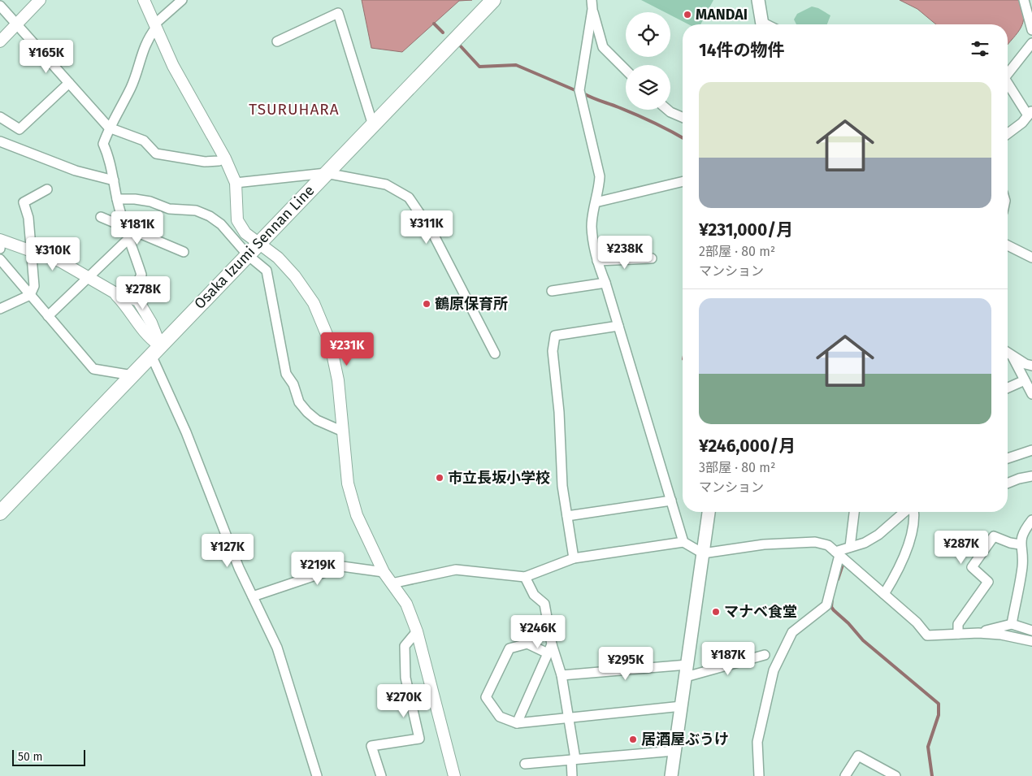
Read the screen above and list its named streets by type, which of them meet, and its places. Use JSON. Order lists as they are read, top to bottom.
{
  "streets": {
    "main road": ["Osaka Izumi Sennan Line"]
  },
  "districts": ["TSURUHARA"],
  "places": [
    "MANDAI",
    "鶴原保育所",
    "市立長坂小学校",
    "マナベ食堂",
    "居酒屋ぶうけ"
  ],
  "scale_bar": "50 m",
  "page": {
    "heading": "14件の物件",
    "price": [
      "¥165K",
      "¥311K",
      "¥181K",
      "¥238K",
      "¥310K",
      "¥278K",
      "¥231K",
      "¥287K",
      "¥127K",
      "¥219K",
      "¥246K",
      "¥187K",
      "¥295K",
      "¥270K"
    ],
    "list": [
      {
        "name": "¥231,000/月",
        "note": "2部屋 · 80 m² · マンション"
      },
      {
        "name": "¥246,000/月",
        "note": "3部屋 · 80 m² · マンション"
      }
    ],
    "scale": "50 m"
  }
}
